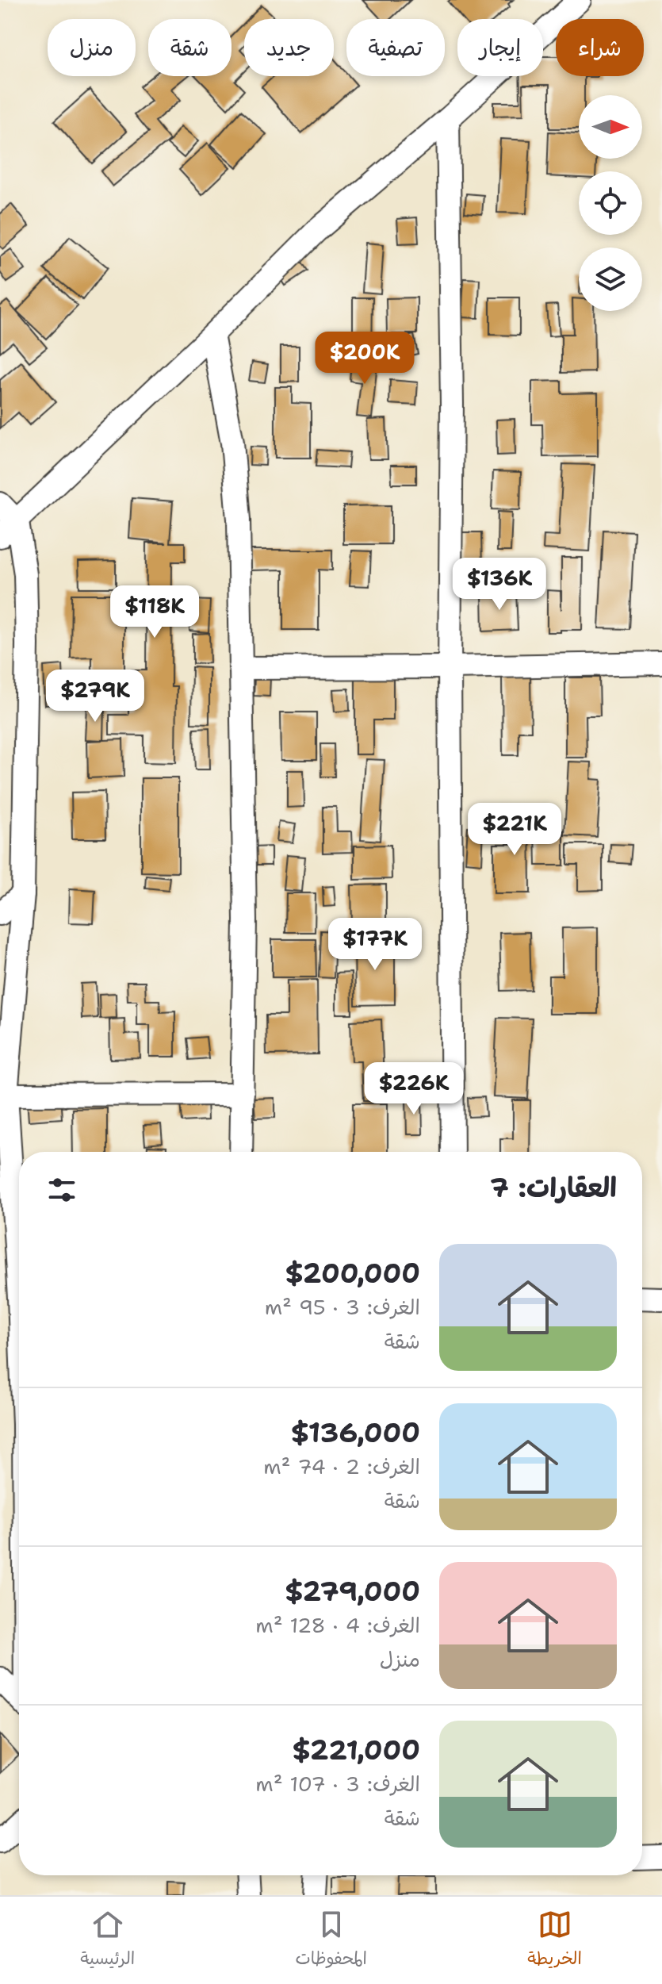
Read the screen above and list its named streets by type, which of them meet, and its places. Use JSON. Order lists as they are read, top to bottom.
{
  "north": "right",
  "page": {
    "chip": [
      "شراء",
      "إيجار",
      "تصفية",
      "جديد",
      "شقة",
      "منزل"
    ],
    "price": [
      "$200K",
      "$136K",
      "$118K",
      "$279K",
      "$221K",
      "$177K",
      "$226K"
    ],
    "heading": "العقارات: 7",
    "list": [
      {
        "name": "$200,000",
        "note": "الغرف: 3 · 95 m² · شقة"
      },
      {
        "name": "$136,000",
        "note": "الغرف: 2 · 74 m² · شقة"
      },
      {
        "name": "$279,000",
        "note": "الغرف: 4 · 128 m² · منزل"
      },
      {
        "name": "$221,000",
        "note": "الغرف: 3 · 107 m² · شقة"
      }
    ],
    "tabs": ["الخريطة", "المحفوظات", "الرئيسية"]
  }
}
